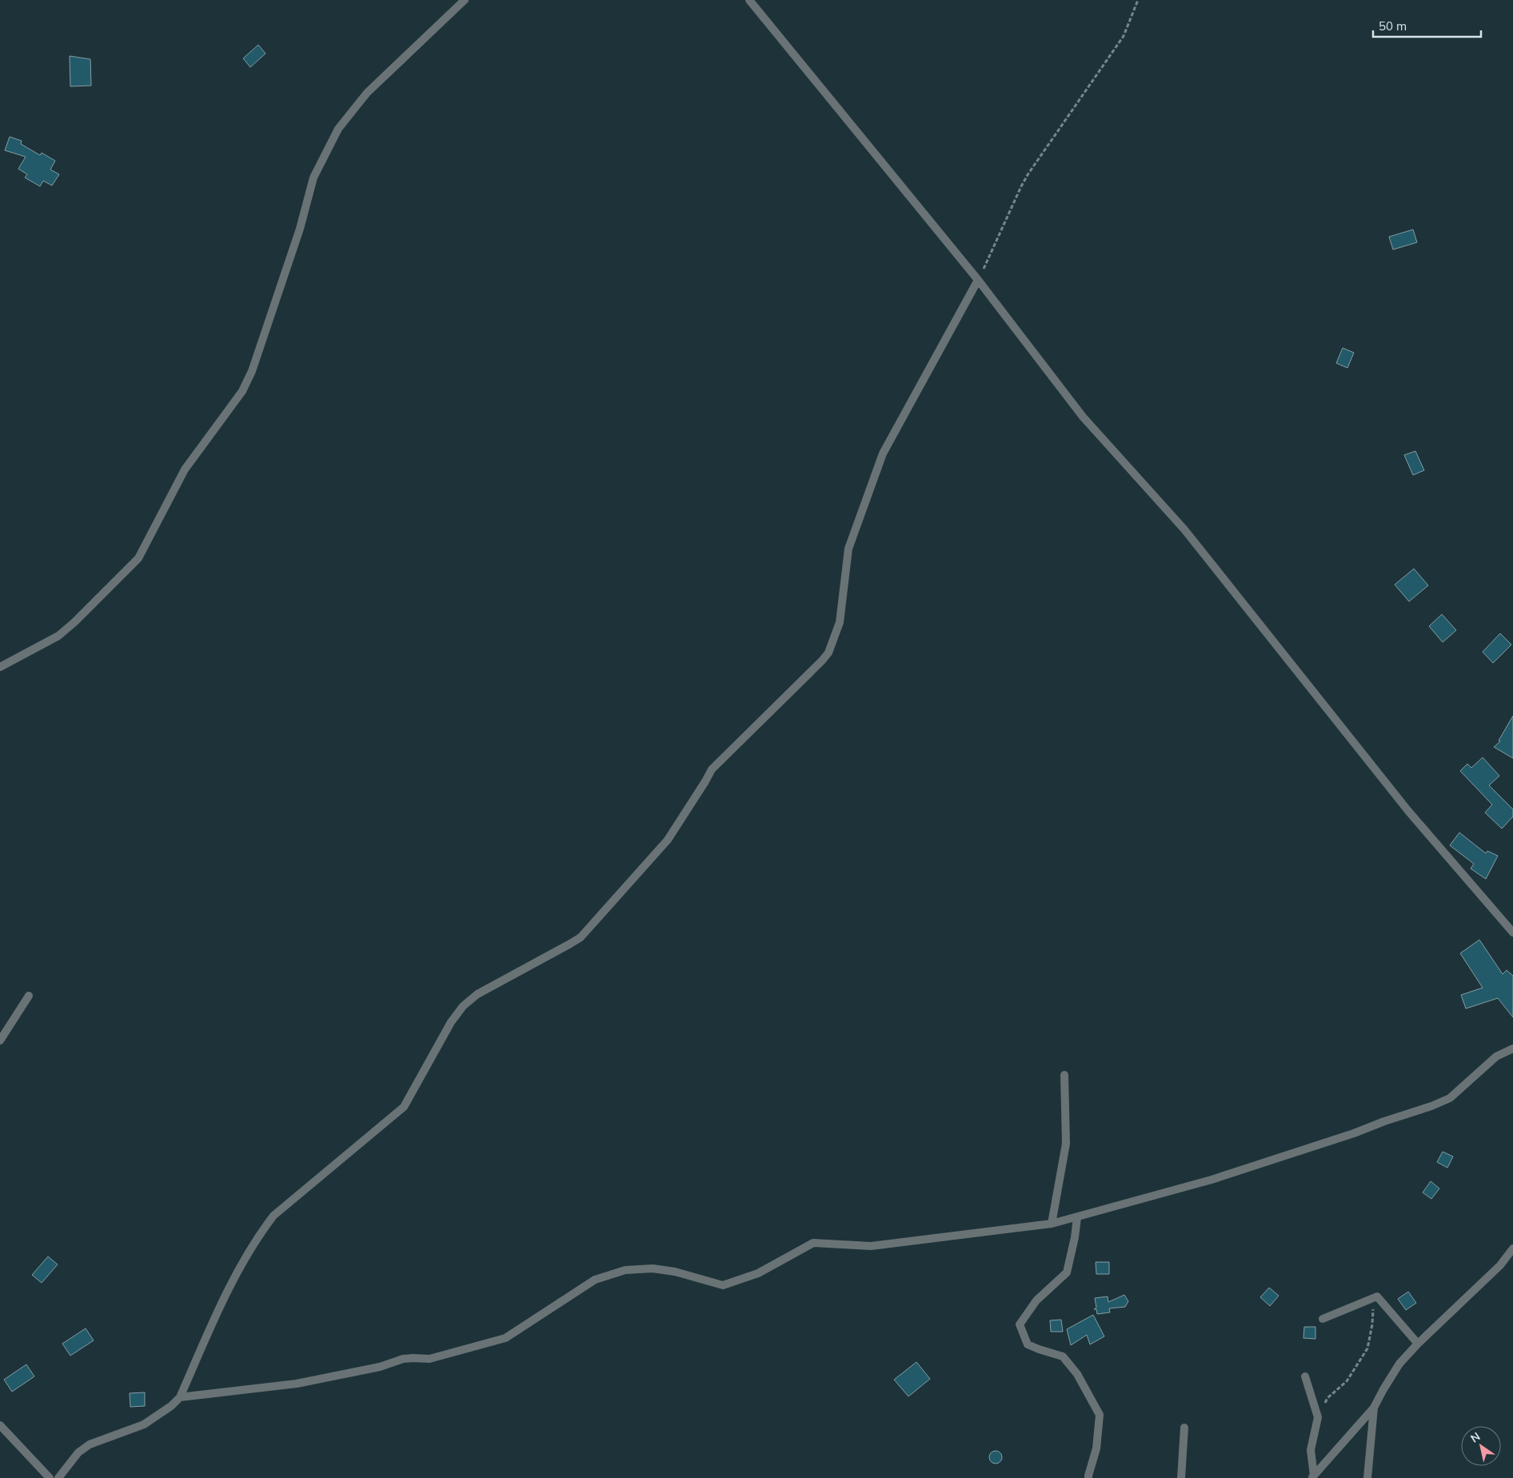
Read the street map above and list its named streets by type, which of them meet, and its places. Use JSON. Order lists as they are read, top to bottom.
{
  "scale_bar": "50 m",
  "north": "top left"
}
